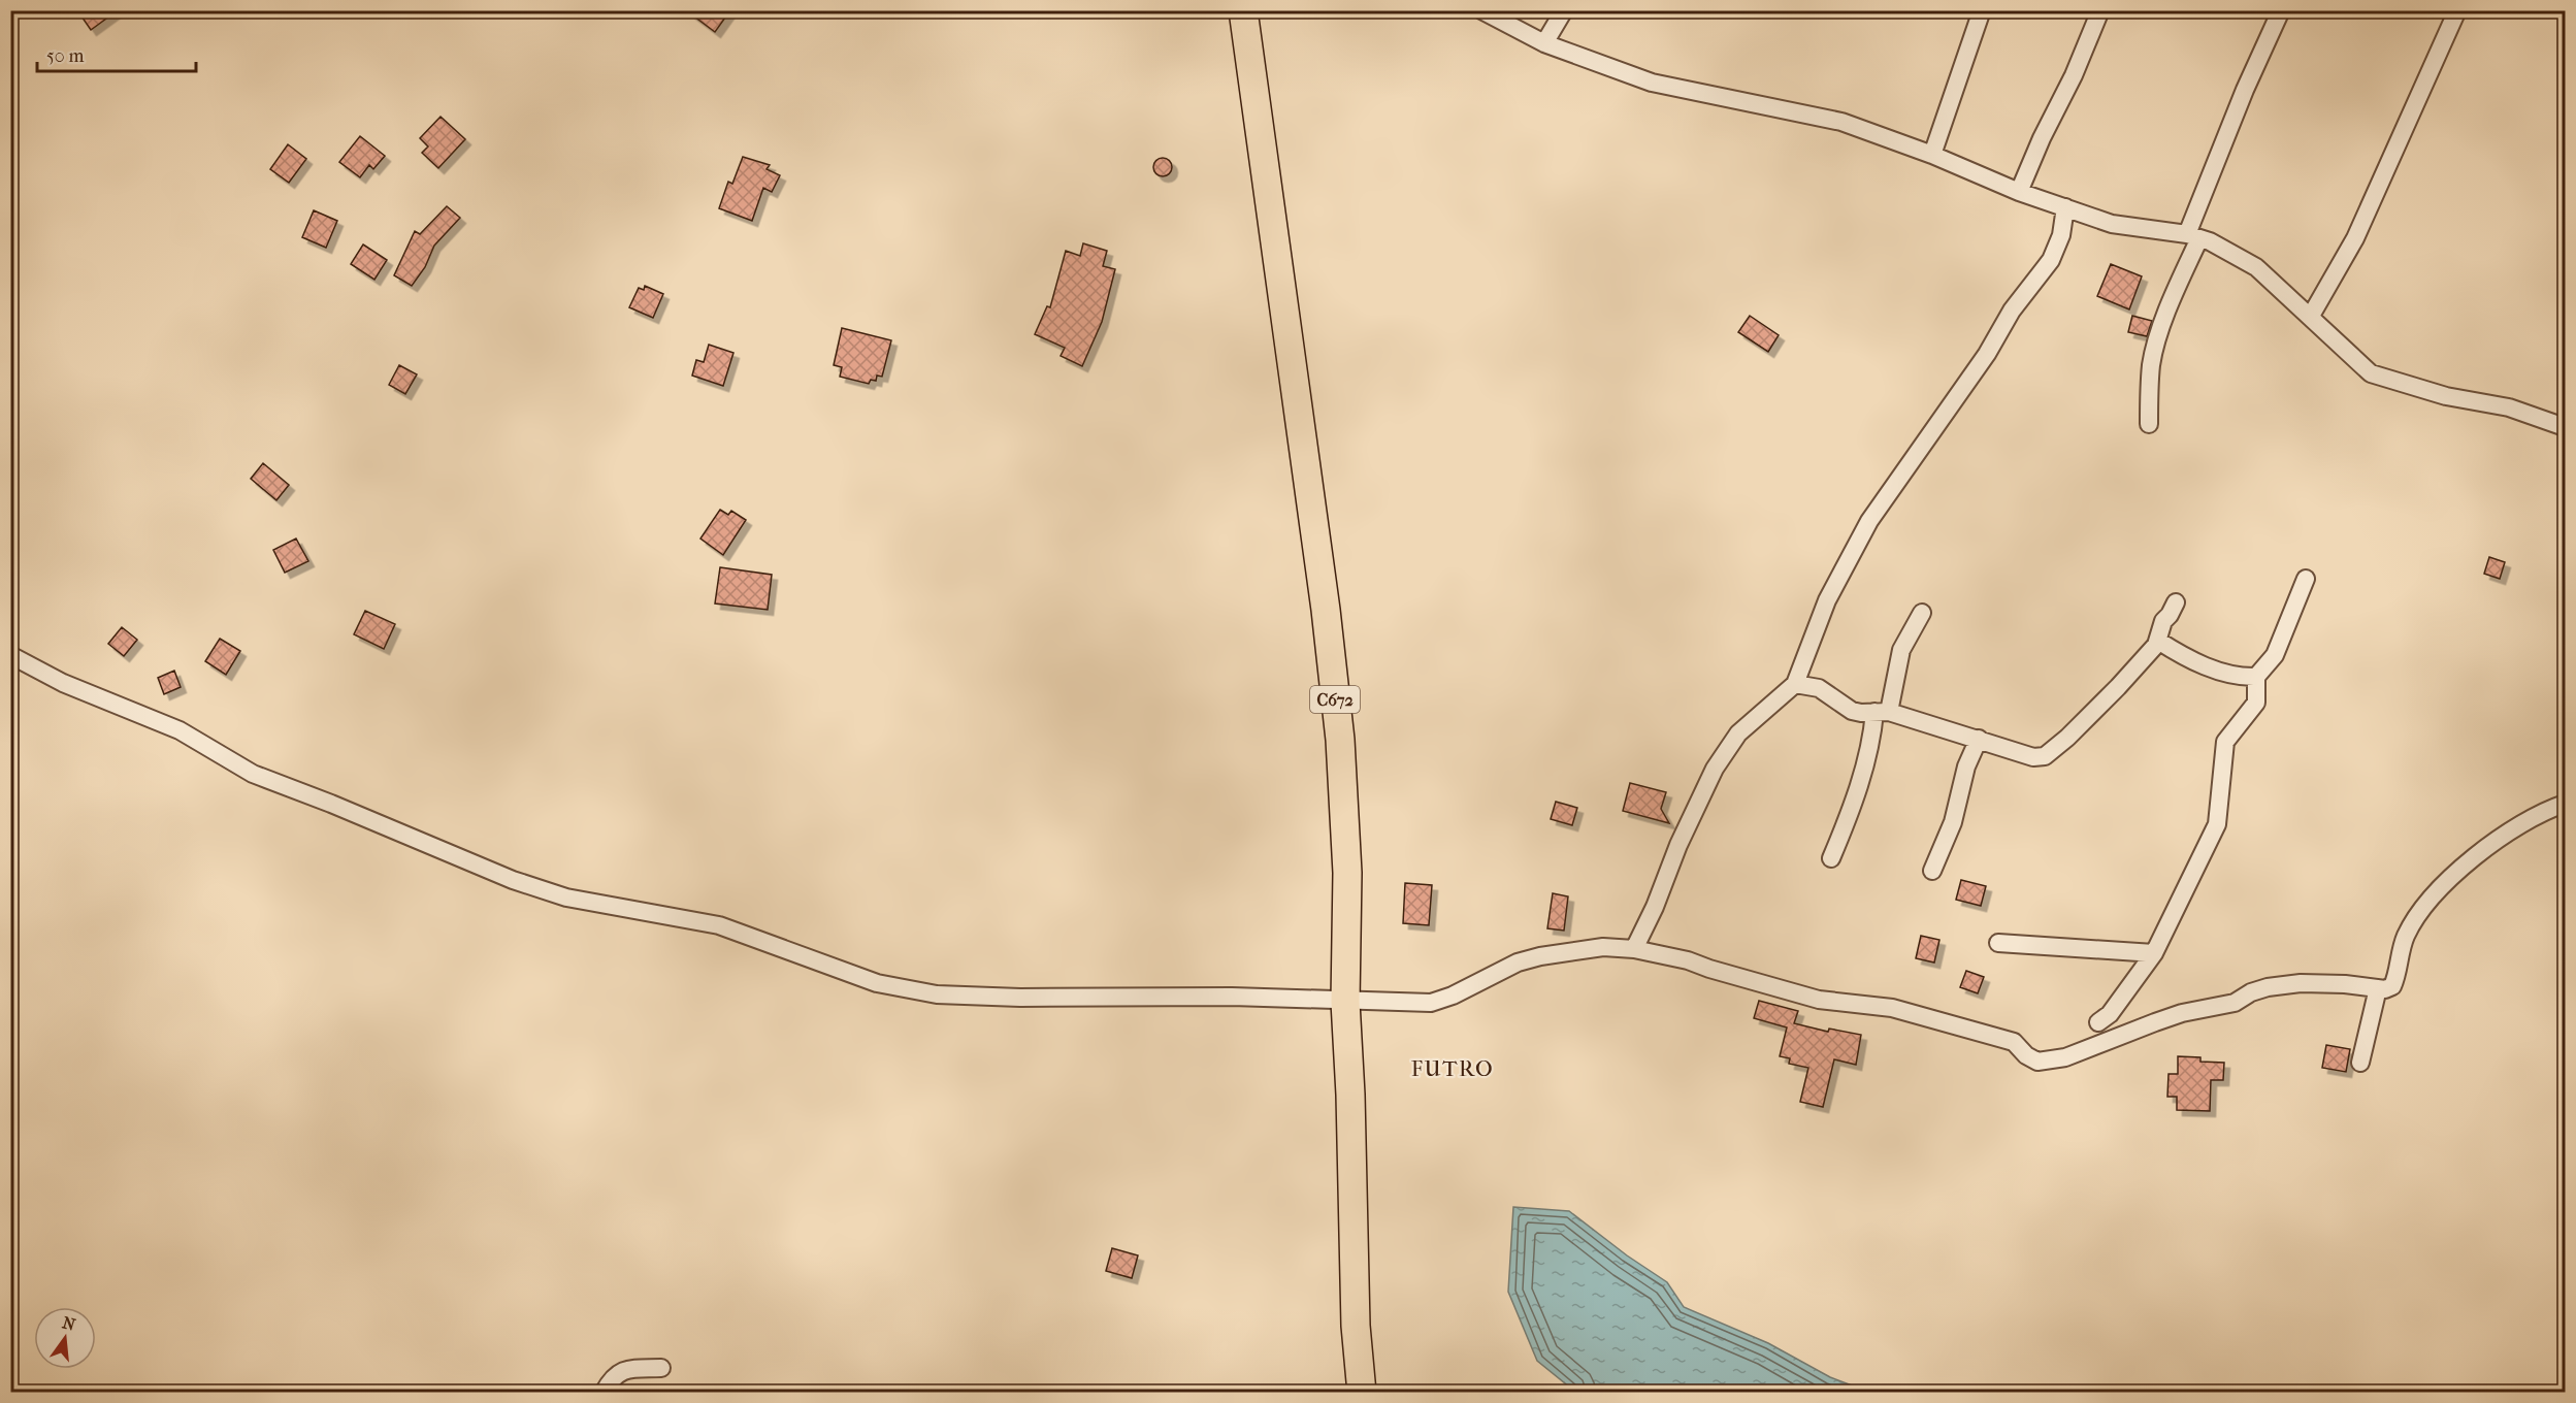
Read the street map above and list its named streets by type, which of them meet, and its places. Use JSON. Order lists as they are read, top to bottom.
{
  "streets": {
    "main road": ["C672"]
  },
  "districts": ["FUTRO"],
  "scale_bar": "50 m",
  "north": "top"
}
